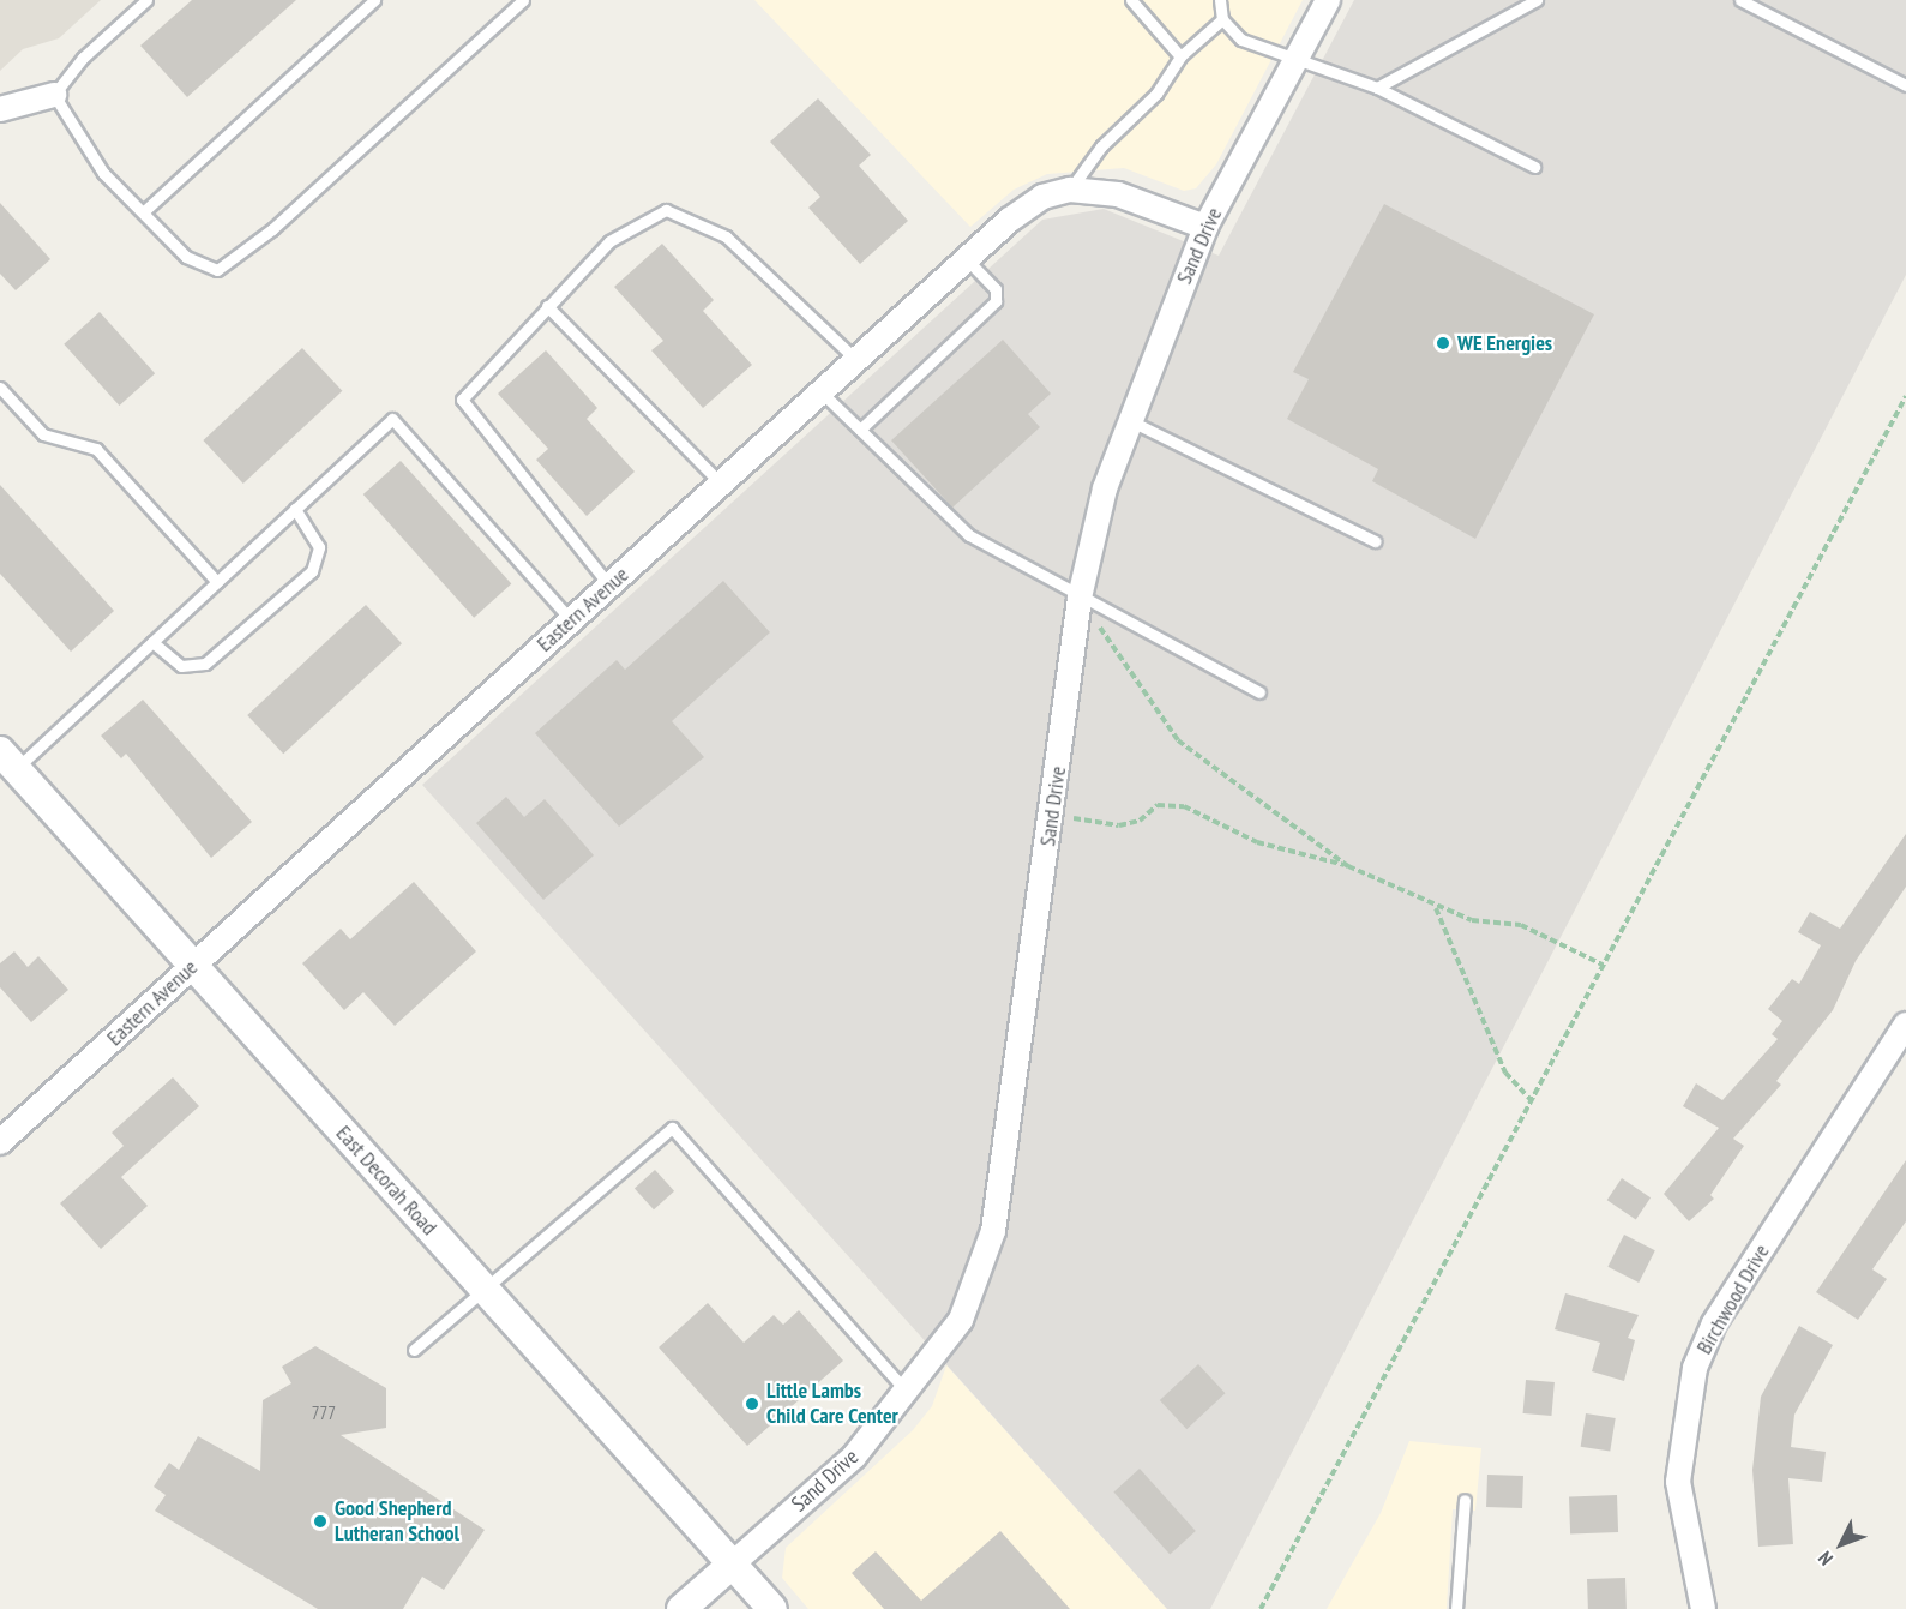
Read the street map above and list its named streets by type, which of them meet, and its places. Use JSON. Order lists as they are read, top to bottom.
{
  "streets": {
    "street": [
      "Sand Drive",
      "Eastern Avenue",
      "East Decorah Road",
      "Birchwood Drive"
    ]
  },
  "crossings": [
    ["Sand Drive", "Eastern Avenue"],
    ["Sand Drive", "East Decorah Road"],
    ["Eastern Avenue", "East Decorah Road"]
  ],
  "places": ["WE Energies", "Little Lambs Child Care Center", "Good Shepherd Lutheran School"],
  "house_numbers": ["777"],
  "north": "bottom left"
}
